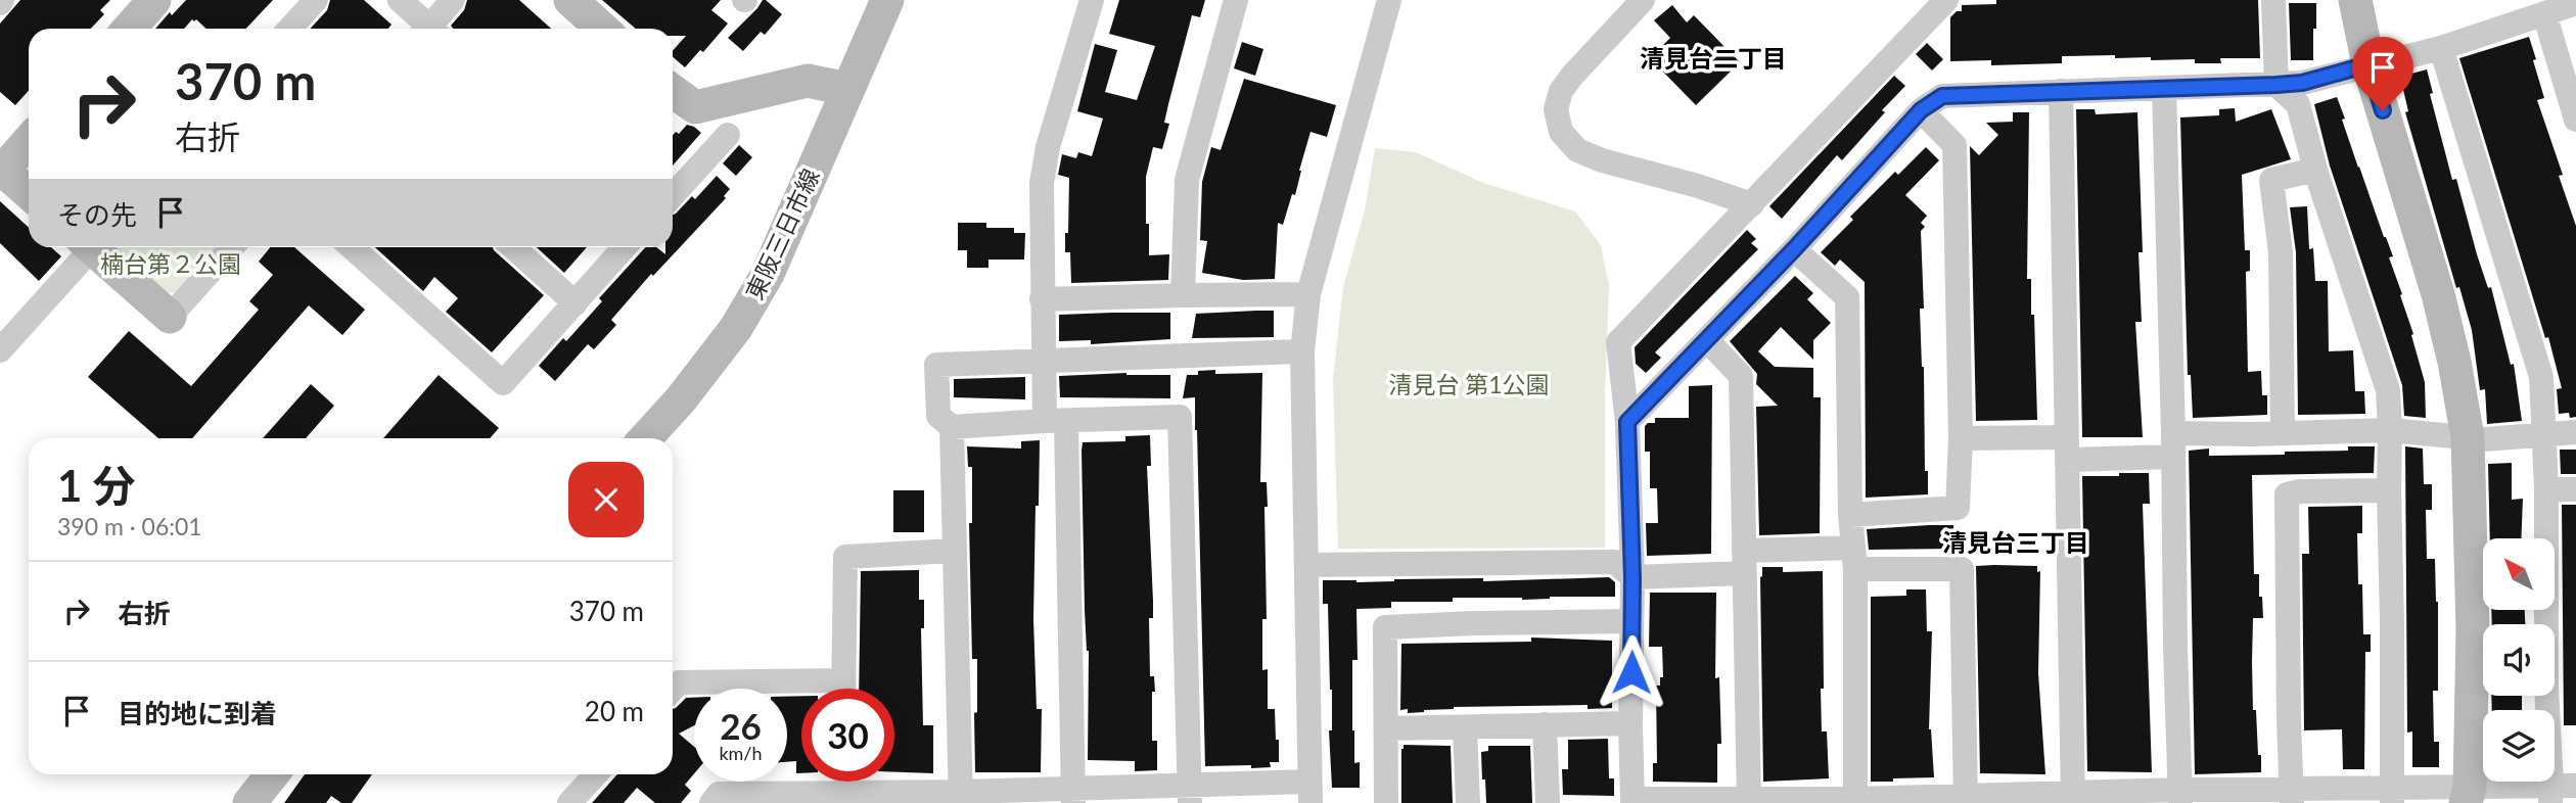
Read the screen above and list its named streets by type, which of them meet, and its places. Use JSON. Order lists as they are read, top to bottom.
{
  "streets": {
    "street": ["東阪三日市線"]
  },
  "districts": ["清見台二丁目", "清見台三丁目"],
  "parks": ["楠台第２公園", "清見台 第1公園"],
  "north": "top left",
  "page": {
    "turn": ["370 m", "右折"],
    "then": "その先",
    "heading": ["1 分", "390 m · 06:01"],
    "list": [
      {
        "name": "右折",
        "value": "370 m"
      },
      {
        "name": "目的地に到着",
        "value": "20 m"
      }
    ],
    "speed": "26 km/h",
    "limit": "30"
  }
}
